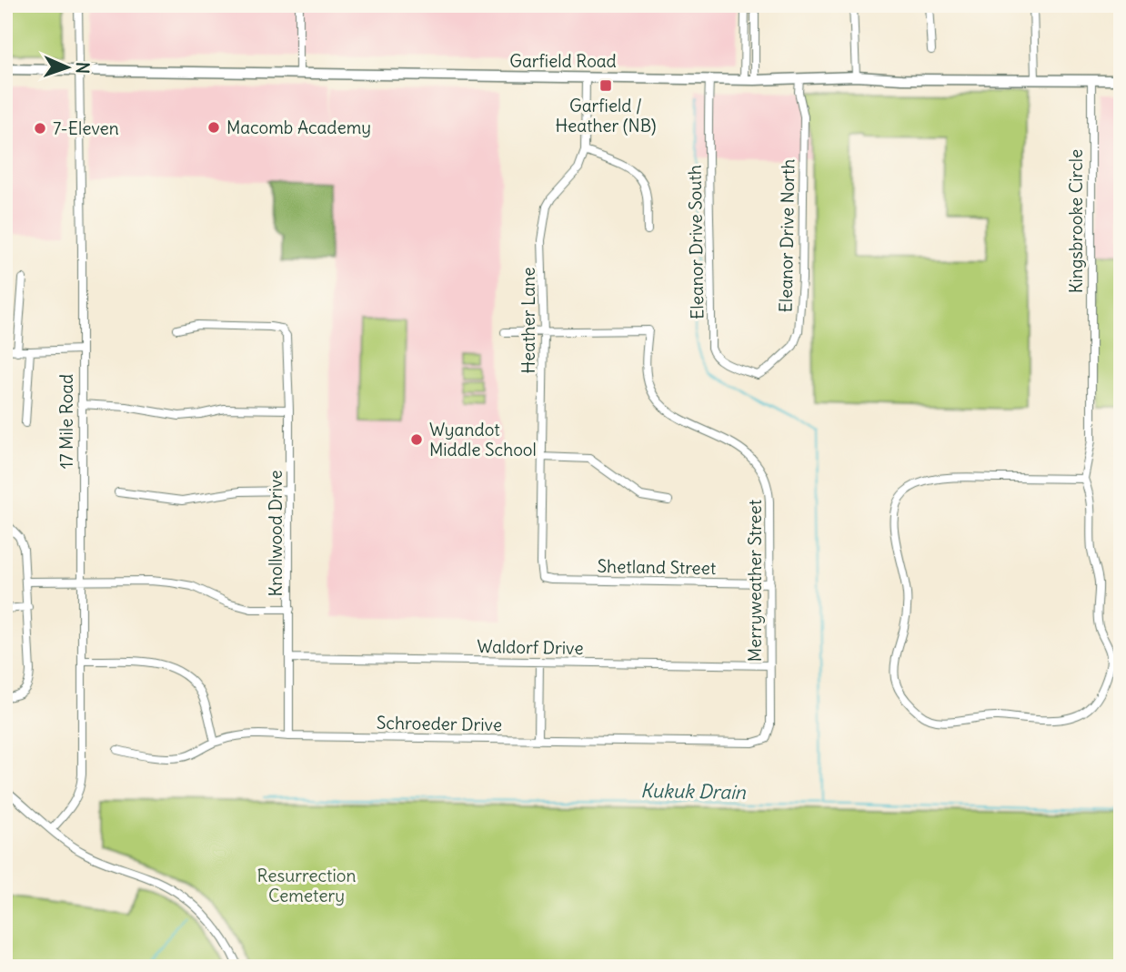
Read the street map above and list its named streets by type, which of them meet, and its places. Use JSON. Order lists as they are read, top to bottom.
{
  "streets": {
    "main road": ["Garfield Road"],
    "street": [
      "Kingsbrooke Circle",
      "Eleanor Drive North",
      "Eleanor Drive South",
      "Heather Lane",
      "17 Mile Road",
      "Knollwood Drive",
      "Shetland Street",
      "Merryweather Street",
      "Waldorf Drive",
      "Schroeder Drive"
    ]
  },
  "crossings": [
    ["Garfield Road", "Kingsbrooke Circle"],
    ["Garfield Road", "Eleanor Drive North"],
    ["Garfield Road", "Eleanor Drive South"],
    ["Garfield Road", "Heather Lane"],
    ["Garfield Road", "17 Mile Road"],
    ["Eleanor Drive North", "Eleanor Drive South"],
    ["Heather Lane", "Shetland Street"],
    ["Heather Lane", "Merryweather Street"],
    ["Knollwood Drive", "Waldorf Drive"],
    ["Knollwood Drive", "Schroeder Drive"],
    ["Shetland Street", "Merryweather Street"],
    ["Merryweather Street", "Waldorf Drive"],
    ["Merryweather Street", "Schroeder Drive"]
  ],
  "water": ["Kukuk Drain"],
  "parks": ["Resurrection Cemetery"],
  "places": {
    "transit": ["Garfield / Heather (NB)"],
    "other": ["Macomb Academy", "7-Eleven", "Wyandot Middle School"]
  },
  "north": "right"
}
